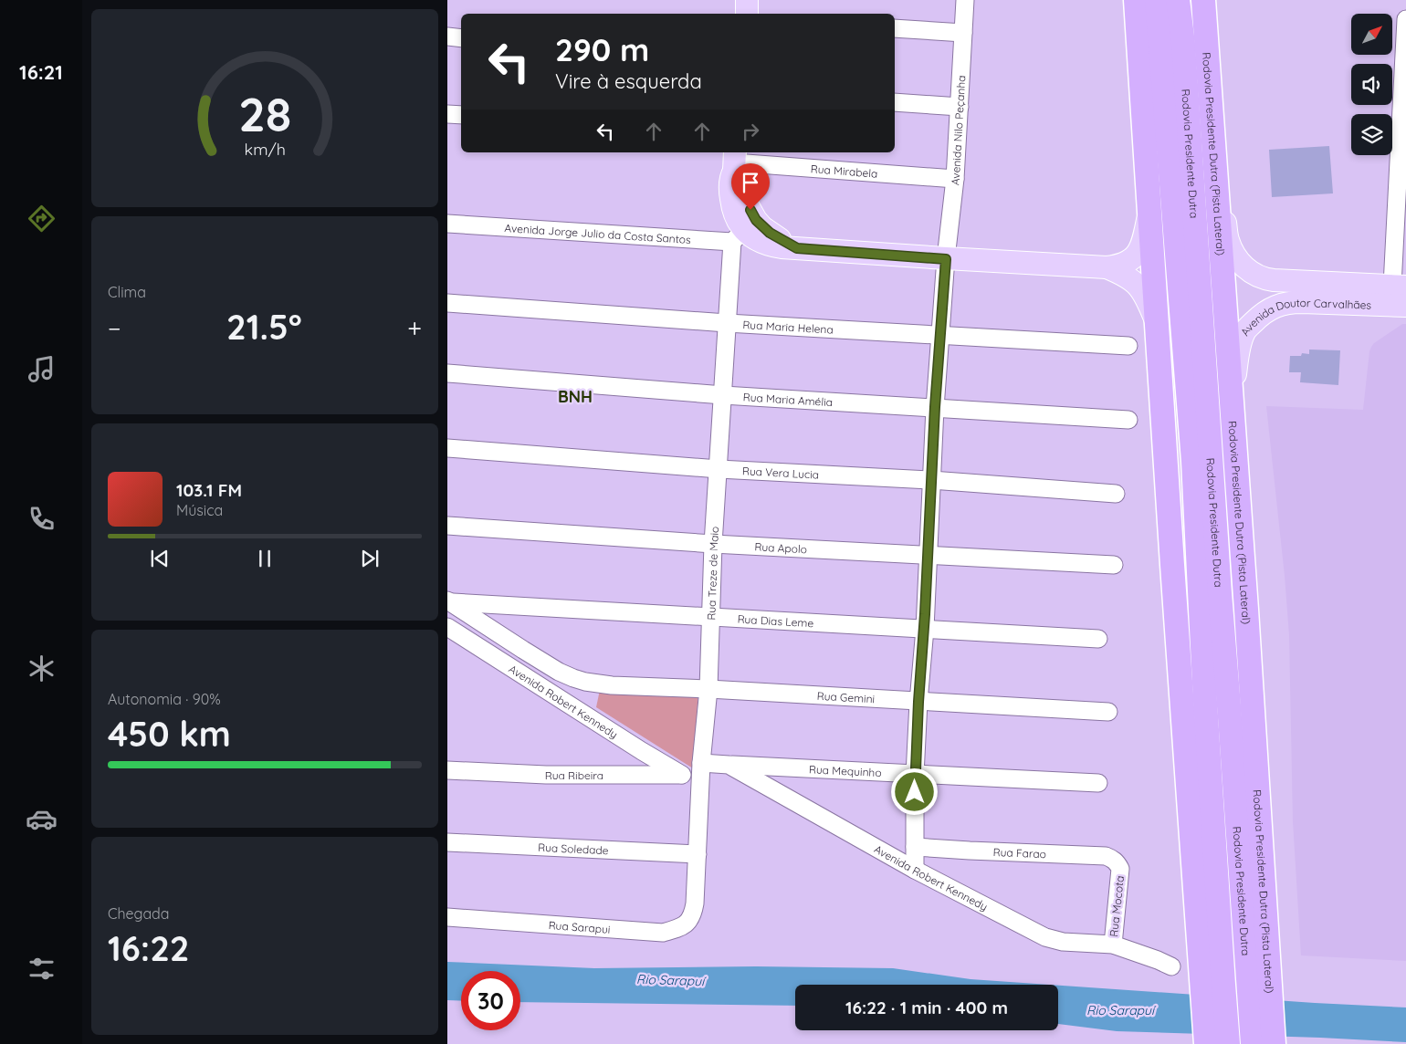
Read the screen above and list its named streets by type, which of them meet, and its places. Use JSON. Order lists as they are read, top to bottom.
{
  "streets": {
    "highway": ["Rodovia Presidente Dutra", "Rodovia Presidente Dutra (Pista Lateral)"],
    "main road": ["Avenida Doutor Carvalhães"],
    "street": [
      "Avenida Nilo Peçanha",
      "Rua Mirabela",
      "Avenida Jorge Julio da Costa Santos",
      "Rua Maria Helena",
      "Rua Maria Amélia",
      "Rua Vera Lucia",
      "Rua Apolo",
      "Rua Treze de Maio",
      "Rua Dias Leme",
      "Rua Gemini",
      "Avenida Robert Kennedy",
      "Rua Mequinho",
      "Rua Ribeira",
      "Rua Soledade",
      "Rua Farao",
      "Rua Mocota",
      "Rua Sarapui"
    ]
  },
  "crossings": [
    ["Avenida Nilo Peçanha", "Rua Mirabela"],
    ["Avenida Nilo Peçanha", "Rua Maria Helena"],
    ["Avenida Nilo Peçanha", "Rua Maria Amélia"],
    ["Avenida Nilo Peçanha", "Rua Vera Lucia"],
    ["Avenida Nilo Peçanha", "Rua Apolo"],
    ["Avenida Nilo Peçanha", "Rua Dias Leme"],
    ["Avenida Nilo Peçanha", "Rua Gemini"],
    ["Avenida Nilo Peçanha", "Avenida Robert Kennedy"],
    ["Avenida Nilo Peçanha", "Rua Mequinho"],
    ["Avenida Nilo Peçanha", "Rua Farao"],
    ["Rodovia Presidente Dutra", "Rodovia Presidente Dutra (Pista Lateral)"],
    ["Rodovia Presidente Dutra (Pista Lateral)", "Avenida Doutor Carvalhães"],
    ["Avenida Jorge Julio da Costa Santos", "Rua Treze de Maio"],
    ["Rua Maria Helena", "Rua Treze de Maio"],
    ["Rua Maria Amélia", "Rua Treze de Maio"],
    ["Rua Vera Lucia", "Rua Treze de Maio"],
    ["Rua Apolo", "Rua Treze de Maio"],
    ["Rua Treze de Maio", "Rua Dias Leme"],
    ["Rua Treze de Maio", "Rua Gemini"],
    ["Rua Treze de Maio", "Avenida Robert Kennedy"],
    ["Rua Treze de Maio", "Rua Ribeira"],
    ["Rua Treze de Maio", "Rua Soledade"],
    ["Rua Treze de Maio", "Rua Sarapui"],
    ["Rua Dias Leme", "Avenida Robert Kennedy"],
    ["Rua Gemini", "Avenida Robert Kennedy"],
    ["Avenida Robert Kennedy", "Rua Mequinho"],
    ["Avenida Robert Kennedy", "Rua Ribeira"],
    ["Avenida Robert Kennedy", "Rua Mocota"],
    ["Rua Farao", "Rua Mocota"]
  ],
  "districts": ["BNH"],
  "water": ["Rio Sarapuí"],
  "north": "top right",
  "page": {
    "tabs": "16:21",
    "turn": ["290 m", "Vire à esquerda"],
    "tile": [
      "Clima",
      ["Autonomia · 90%", "450 km"],
      ["Chegada", "16:22"]
    ],
    "heat": ["−", "21.5°", "+"],
    "song": ["103.1 FM", "Música"],
    "limit": "30",
    "trip": "16:22 · 1 min · 400 m",
    "gauge": ["28", "km/h"]
  }
}
